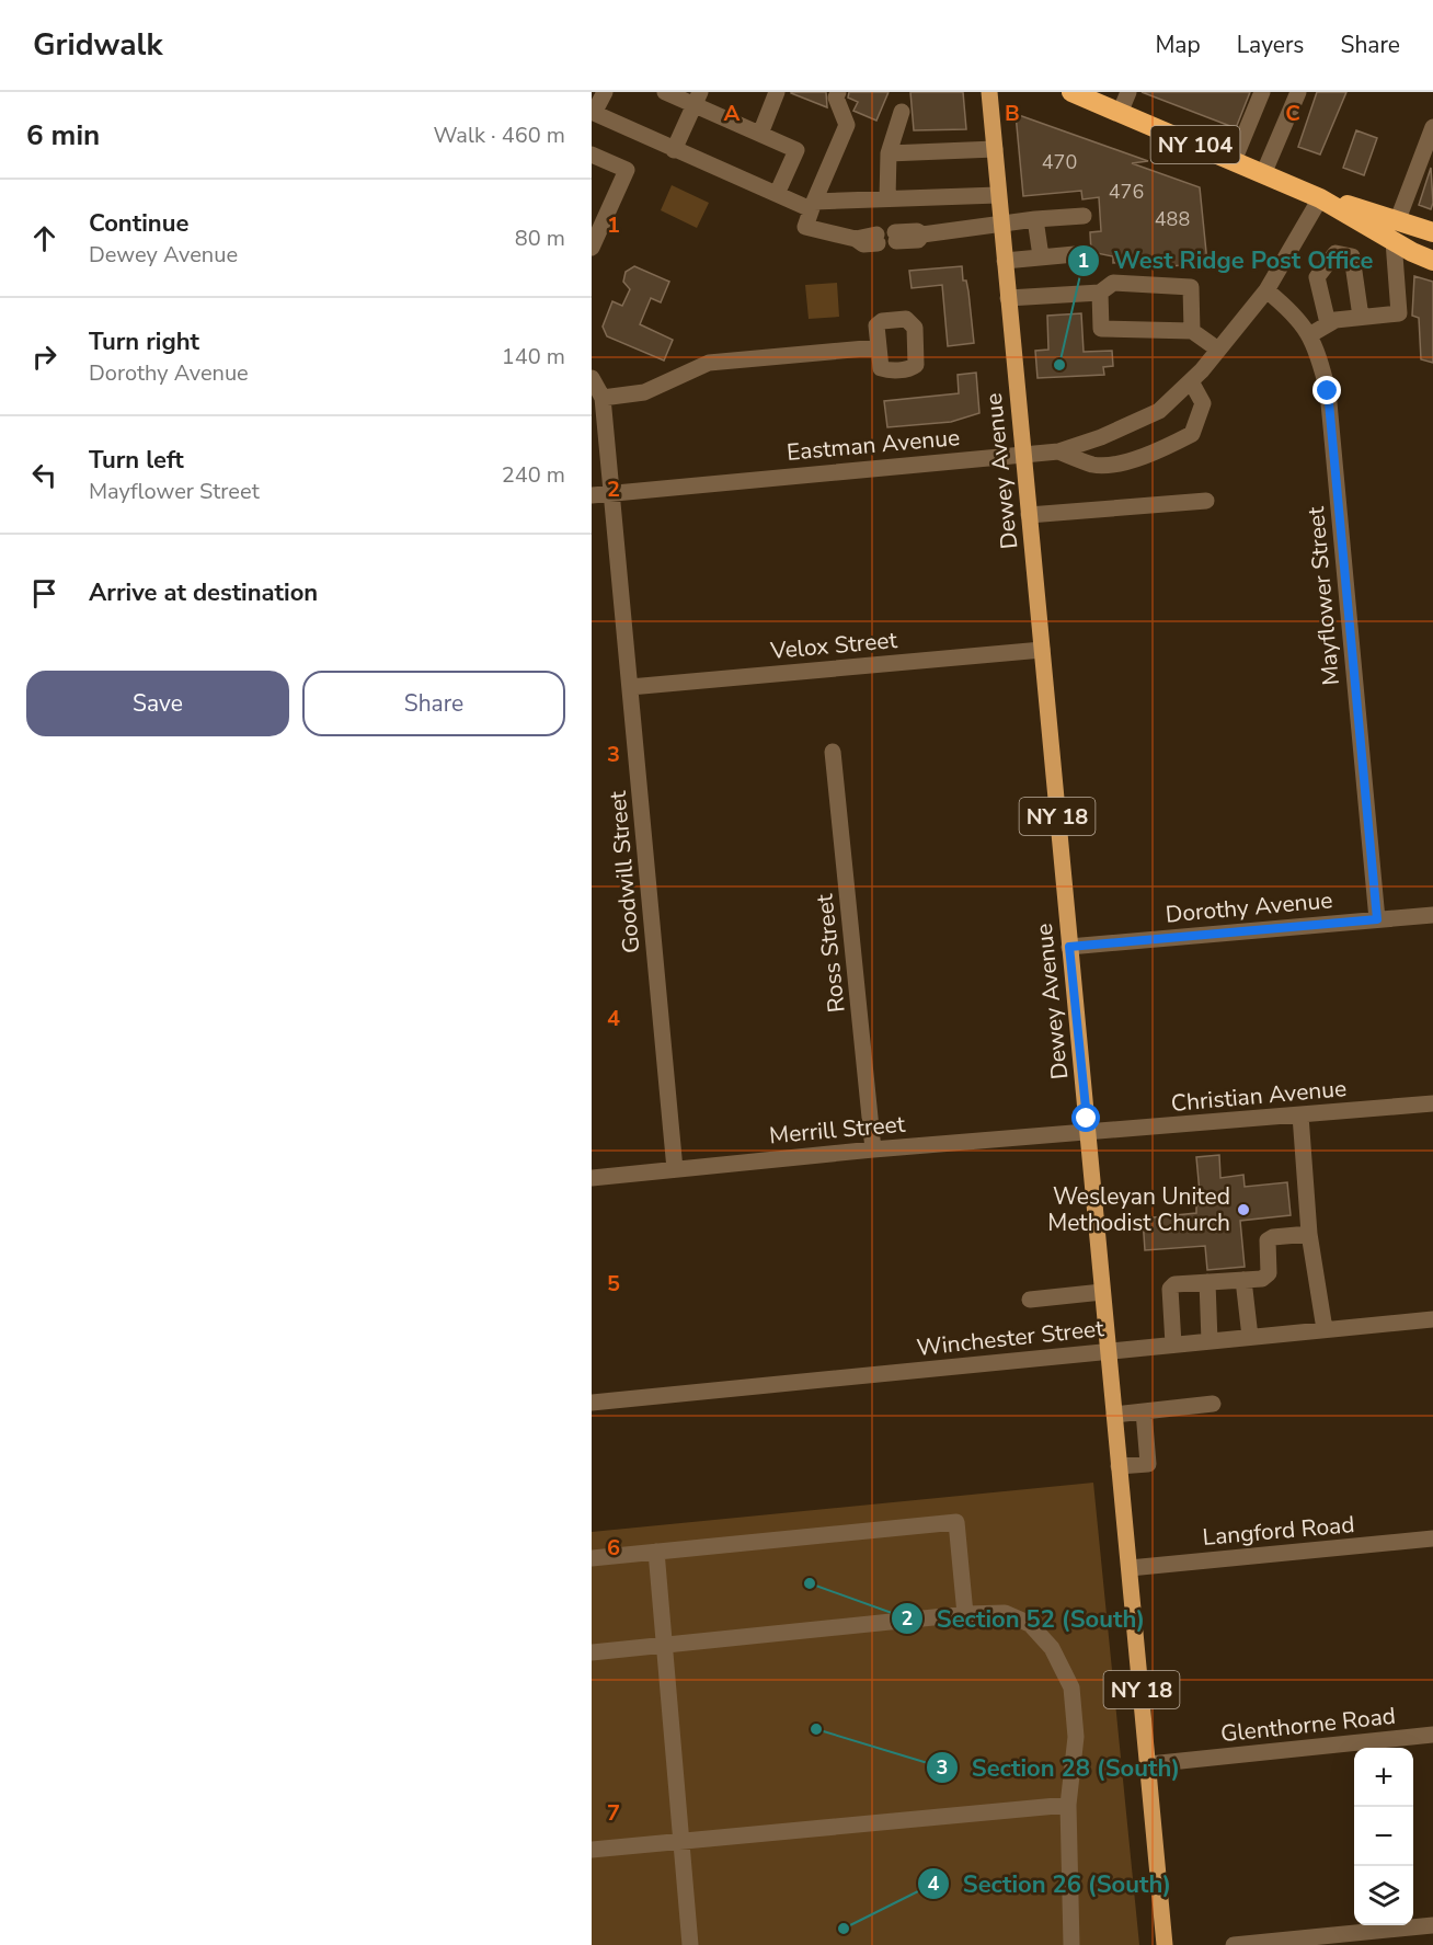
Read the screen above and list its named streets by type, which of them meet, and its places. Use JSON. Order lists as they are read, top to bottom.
{
  "streets": {
    "highway": ["NY 104"],
    "main road": ["Dewey Avenue", "NY 18"],
    "street": [
      "Eastman Avenue",
      "Mayflower Street",
      "Velox Street",
      "Goodwill Street",
      "Dorothy Avenue",
      "Ross Street",
      "Christian Avenue",
      "Merrill Street",
      "Winchester Street",
      "Langford Road",
      "Glenthorne Road"
    ]
  },
  "crossings": [
    ["NY 104", "Eastman Avenue"],
    ["Eastman Avenue", "Dewey Avenue"],
    ["Eastman Avenue", "Mayflower Street"],
    ["Eastman Avenue", "Goodwill Street"],
    ["Dewey Avenue", "Velox Street"],
    ["Dewey Avenue", "Dorothy Avenue"],
    ["Dewey Avenue", "Christian Avenue"],
    ["Dewey Avenue", "Merrill Street"],
    ["Dewey Avenue", "Winchester Street"],
    ["Dewey Avenue", "Langford Road"],
    ["Dewey Avenue", "Glenthorne Road"],
    ["Mayflower Street", "Dorothy Avenue"],
    ["Velox Street", "Goodwill Street"],
    ["Goodwill Street", "Merrill Street"],
    ["Ross Street", "Merrill Street"],
    ["Christian Avenue", "Merrill Street"]
  ],
  "places": [
    "West Ridge Post Office",
    "Wesleyan United Methodist Church",
    "Section 52 (South)",
    "Section 28 (South)",
    "Section 26 (South)"
  ],
  "house_numbers": ["470", "476", "488"],
  "page": {
    "header": "Gridwalk",
    "nav": ["Map", "Layers", "Share"],
    "heading": ["6 min", "Walk · 460 m"],
    "list": [
      ["Continue", "Dewey Avenue", "80 m"],
      ["Turn right", "Dorothy Avenue", "140 m"],
      ["Turn left", "Mayflower Street", "240 m"],
      "Arrive at destination"
    ],
    "buttons": ["Save", "Share"],
    "map_buttons": ["+", "−"]
  },
  "grid": {
    "columns": ["A", "B", "C"],
    "rows": [
      "1",
      "2",
      "3",
      "4",
      "5",
      "6",
      "7"
    ]
  }
}
